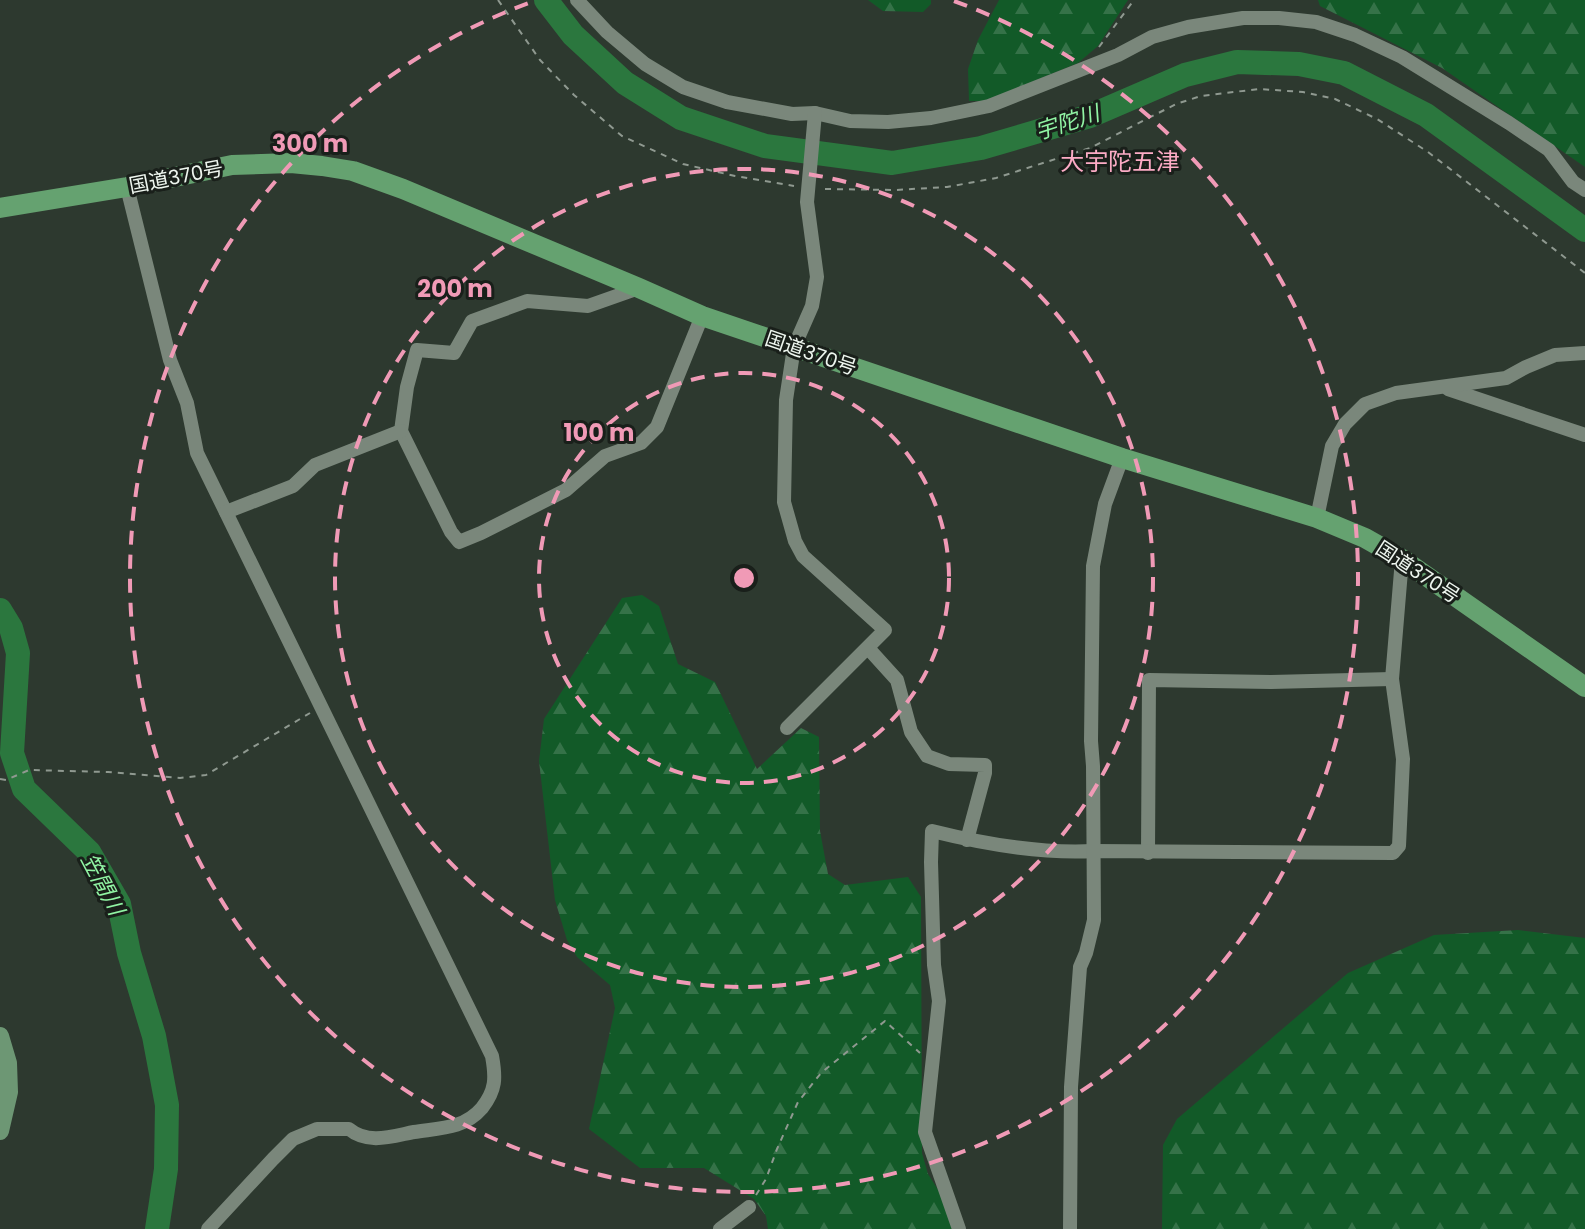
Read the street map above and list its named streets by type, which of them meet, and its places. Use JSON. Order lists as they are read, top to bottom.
{
  "streets": {
    "highway": ["国道370号"]
  },
  "districts": ["大宇陀五津"],
  "water": ["宇陀川", "笠間川"],
  "rings": ["300 m", "200 m", "100 m"]
}
